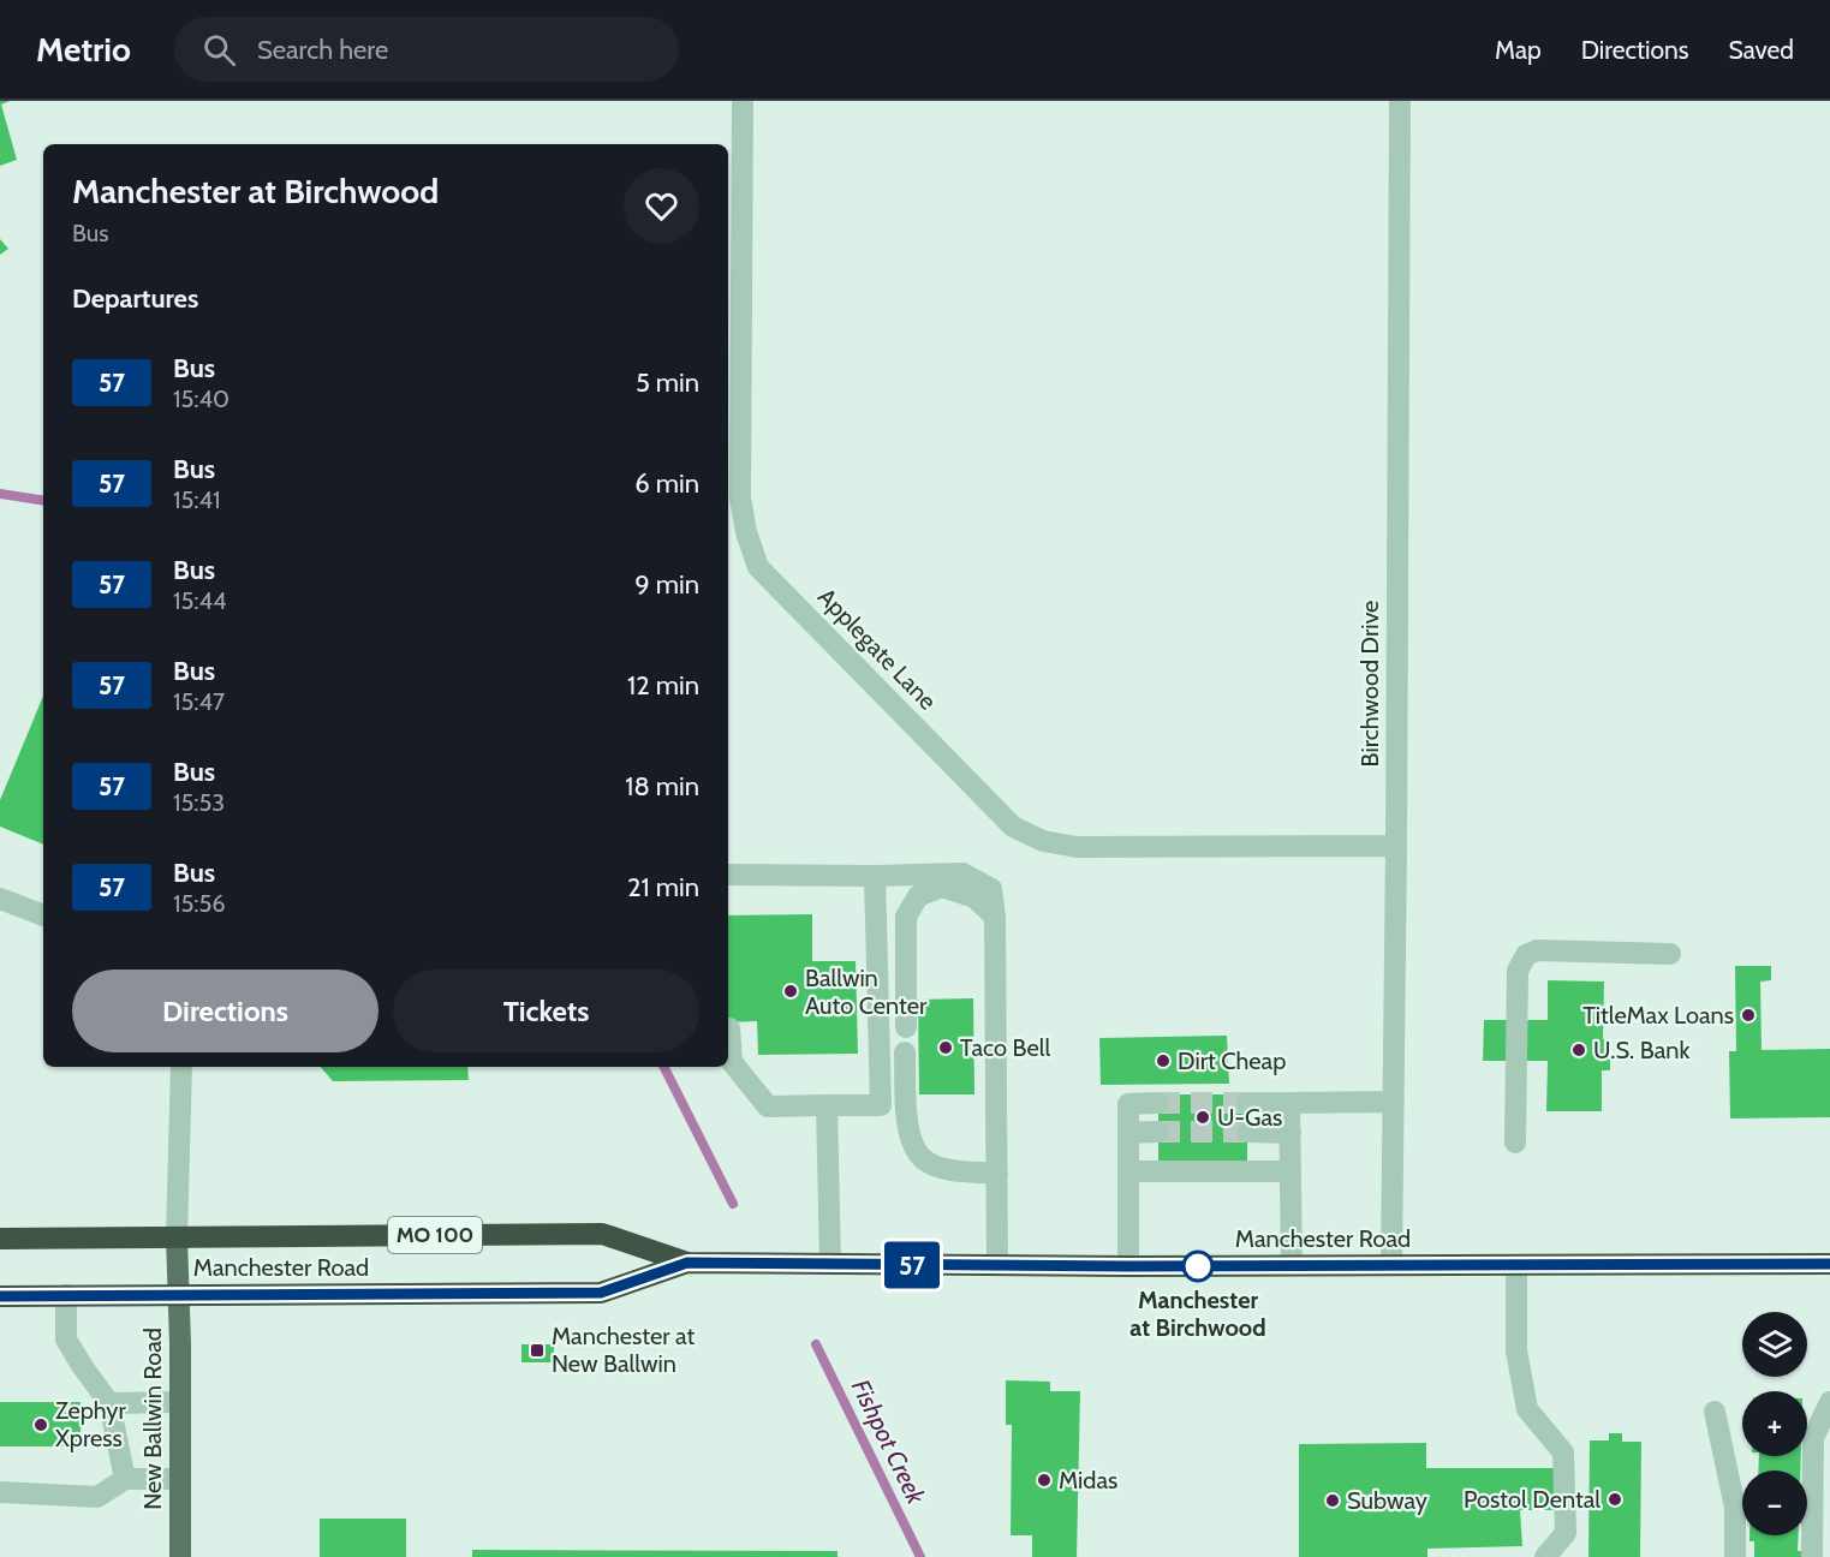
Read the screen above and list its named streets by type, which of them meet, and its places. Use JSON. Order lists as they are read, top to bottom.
{
  "streets": {
    "highway": ["MO 100", "Manchester Road"],
    "main road": ["New Ballwin Road"],
    "street": ["Applegate Lane", "Birchwood Drive"]
  },
  "crossings": [
    ["Applegate Lane", "Birchwood Drive"],
    ["Birchwood Drive", "Manchester Road"],
    ["Manchester Road", "New Ballwin Road"]
  ],
  "water": ["Fishpot Creek"],
  "places": {
    "other": [
      "Ballwin Auto Center",
      "TitleMax Loans",
      "Taco Bell",
      "U.S. Bank",
      "Dirt Cheap",
      "U-Gas",
      "Manchester at Birchwood",
      "Zephyr Xpress",
      "Midas",
      "Postol Dental",
      "Subway"
    ],
    "transit": ["Manchester at New Ballwin"]
  },
  "lines": ["bus line 57"],
  "page": {
    "header": "Metrio",
    "search": "Search here",
    "nav": ["Map", "Directions", "Saved"],
    "on_map": "57",
    "heading": [
      ["Manchester at Birchwood", "Bus"],
      "Departures"
    ],
    "list": [
      {
        "mark": "57",
        "name": "Bus",
        "note": "15:40",
        "value": "5 min"
      },
      {
        "mark": "57",
        "name": "Bus",
        "note": "15:41",
        "value": "6 min"
      },
      {
        "mark": "57",
        "name": "Bus",
        "note": "15:44",
        "value": "9 min"
      },
      {
        "mark": "57",
        "name": "Bus",
        "note": "15:47",
        "value": "12 min"
      },
      {
        "mark": "57",
        "name": "Bus",
        "note": "15:53",
        "value": "18 min"
      },
      {
        "mark": "57",
        "name": "Bus",
        "note": "15:56",
        "value": "21 min"
      }
    ],
    "buttons": ["Directions", "Tickets"],
    "map_buttons": ["+", "−"]
  }
}
